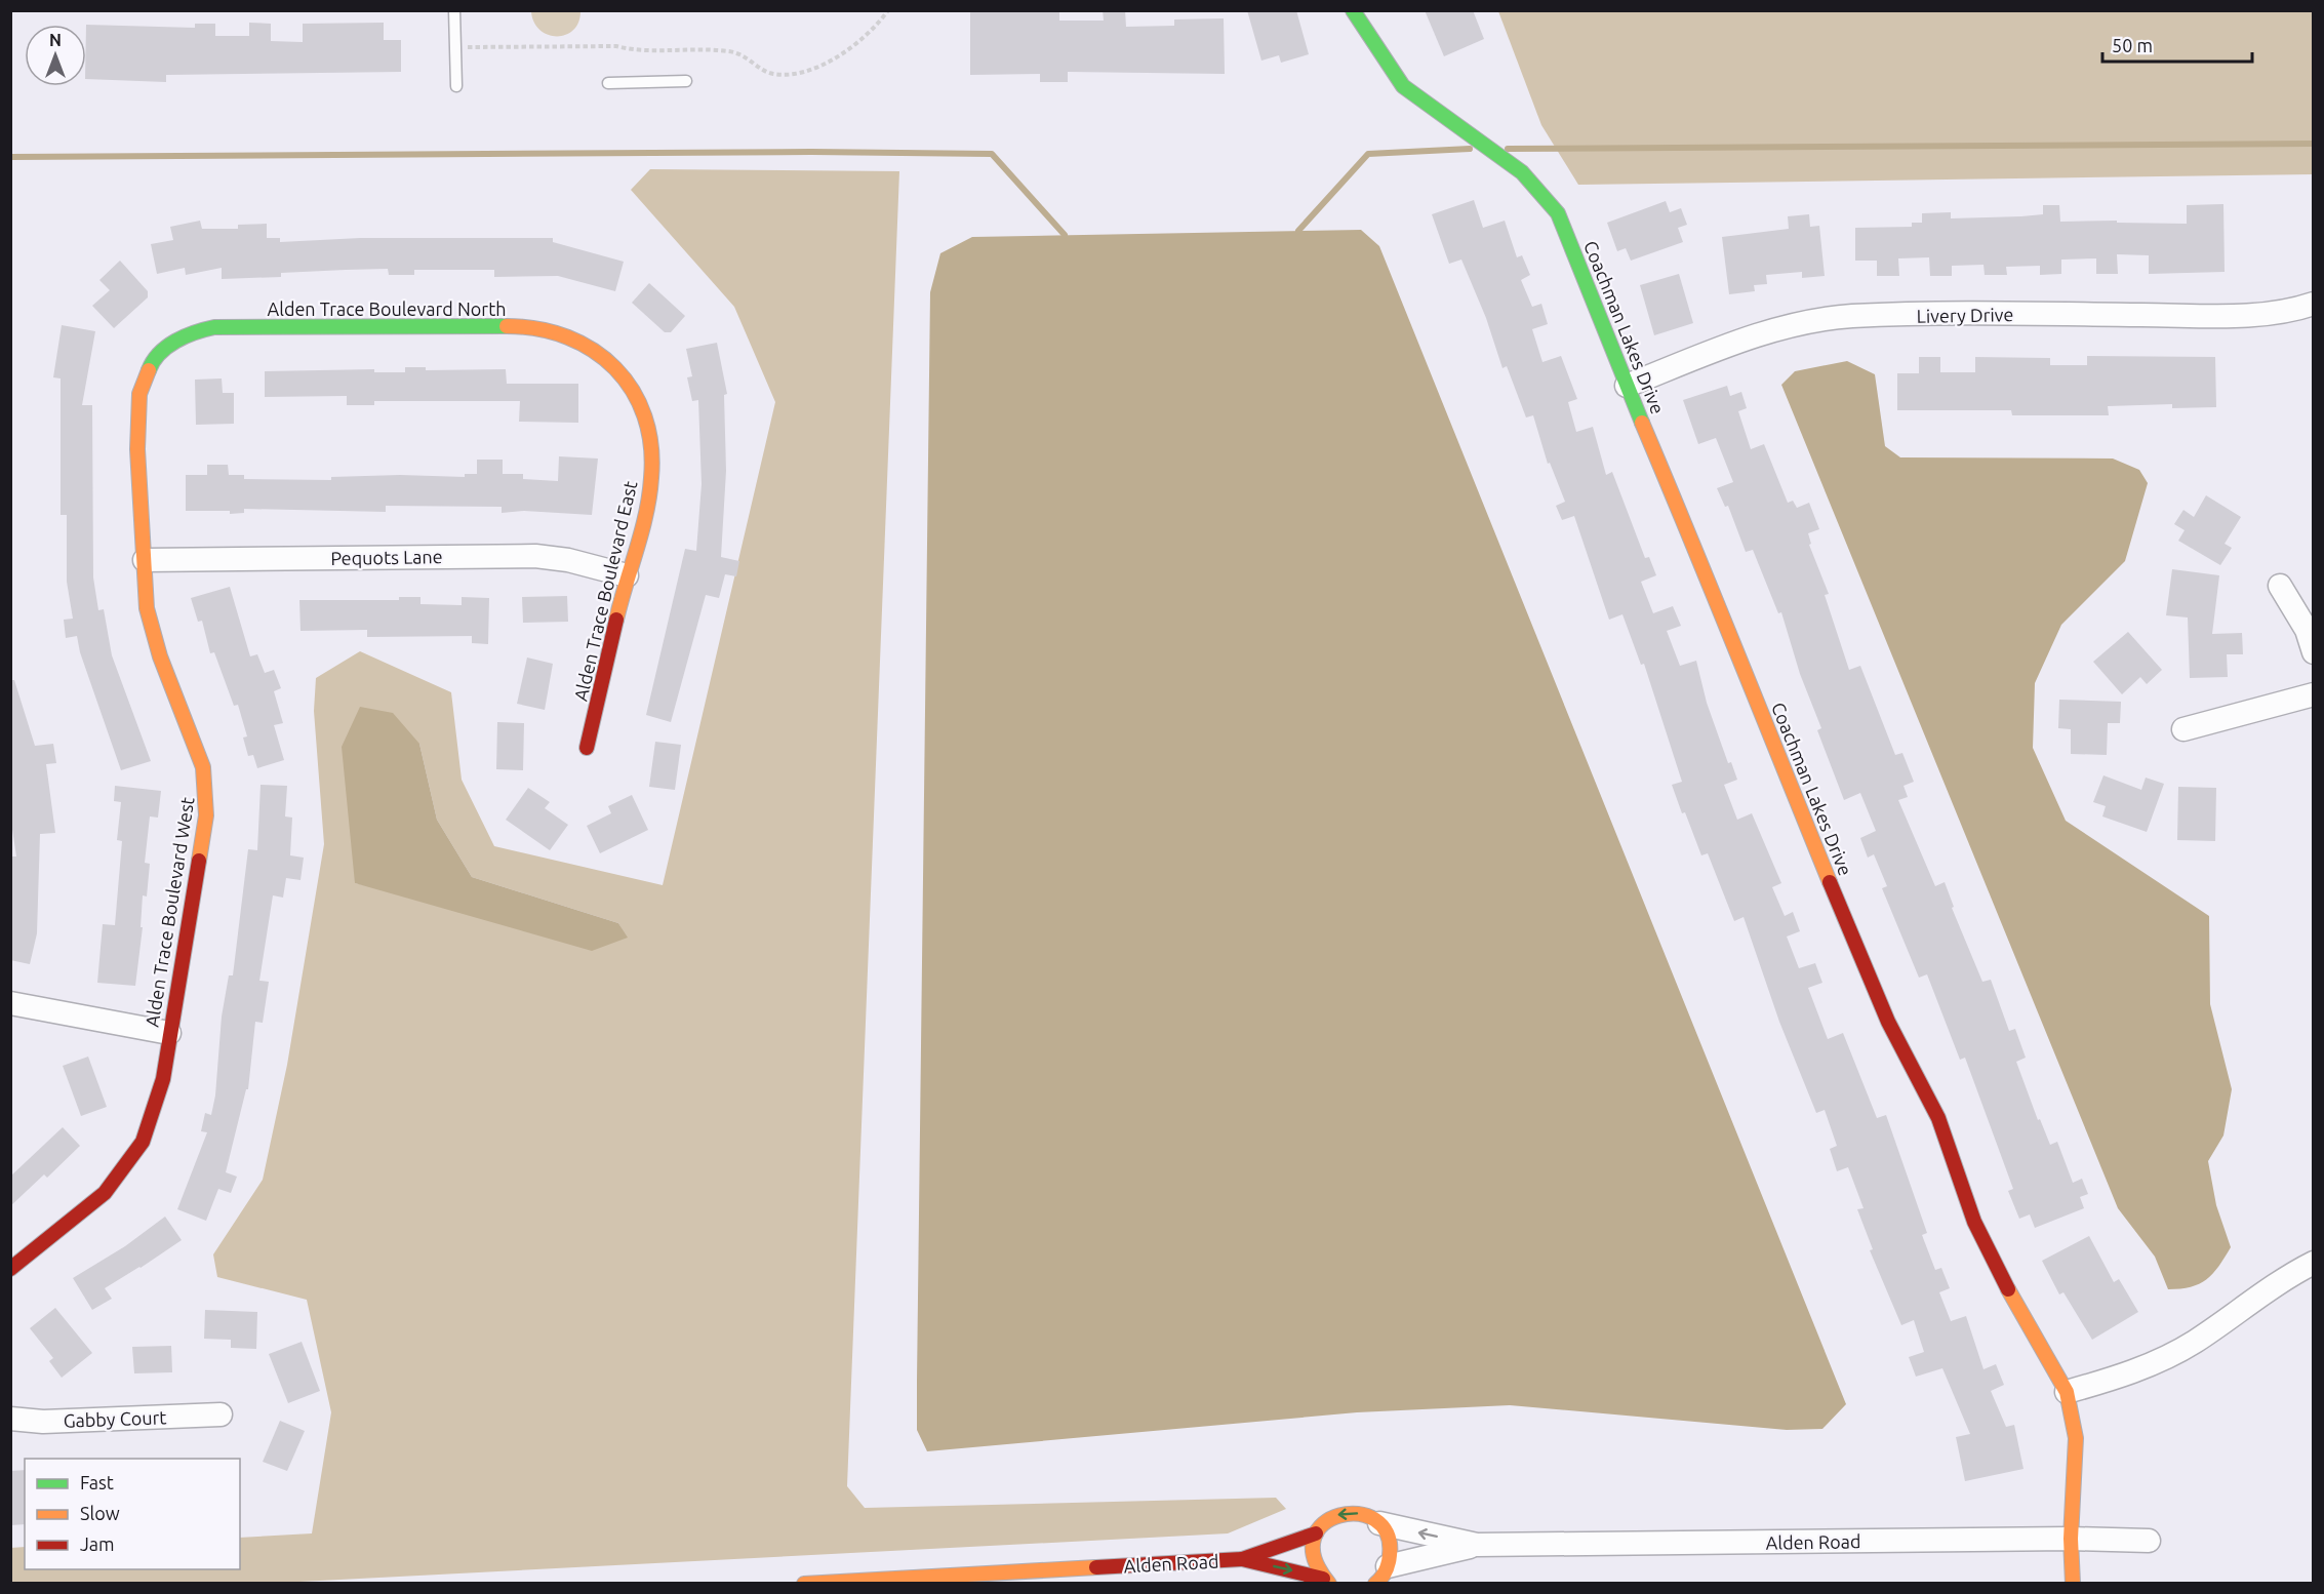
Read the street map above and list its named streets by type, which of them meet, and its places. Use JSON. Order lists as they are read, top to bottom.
{
  "streets": {
    "street": [
      "Alden Trace Boulevard North",
      "Livery Drive",
      "Coachman Lakes Drive",
      "Pequots Lane",
      "Alden Trace Boulevard East",
      "Alden Trace Boulevard West",
      "Gabby Court",
      "Alden Road"
    ]
  },
  "crossings": [
    ["Alden Trace Boulevard North", "Alden Trace Boulevard East"],
    ["Alden Trace Boulevard North", "Alden Trace Boulevard West"],
    ["Livery Drive", "Coachman Lakes Drive"],
    ["Coachman Lakes Drive", "Alden Road"],
    ["Pequots Lane", "Alden Trace Boulevard East"],
    ["Pequots Lane", "Alden Trace Boulevard West"]
  ],
  "legend": ["Fast", "Slow", "Jam"],
  "scale_bar": "50 m",
  "north": "top"
}
